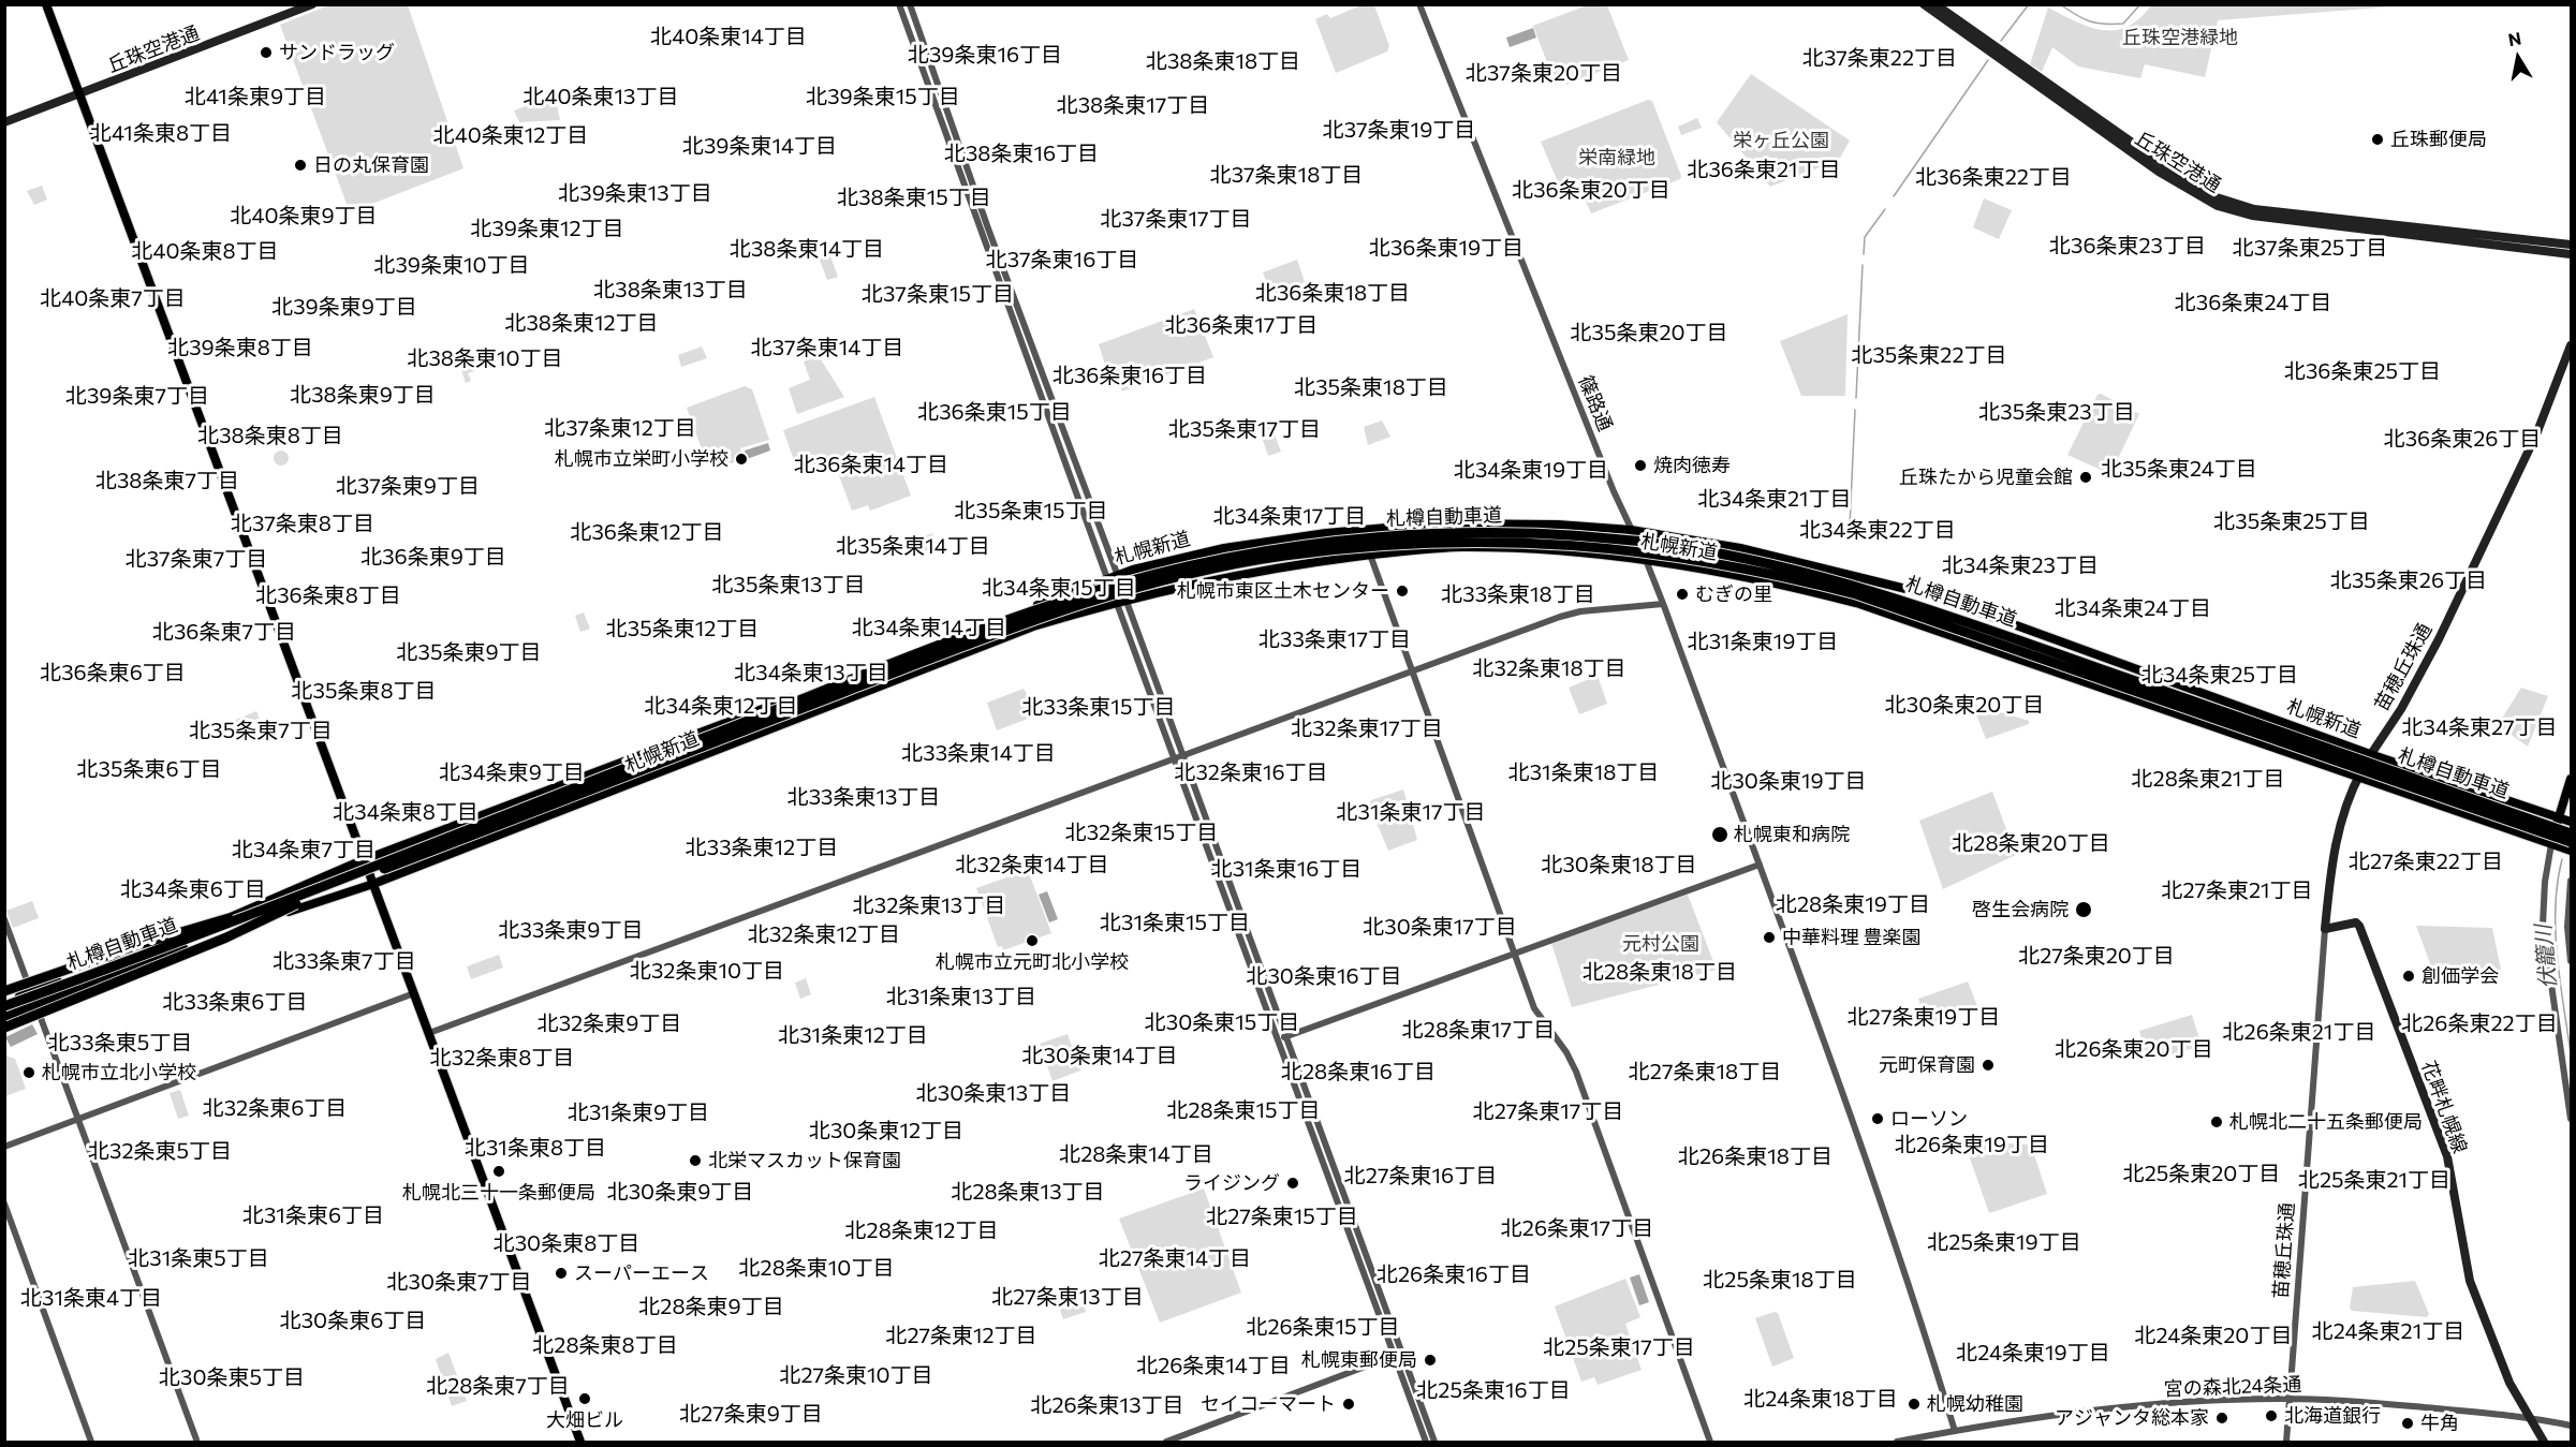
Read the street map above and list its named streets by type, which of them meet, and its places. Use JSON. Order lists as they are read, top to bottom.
{
  "streets": {
    "highway": ["札樽自動車道"],
    "main road": [
      "丘珠空港通",
      "札幌新道",
      "苗穂丘珠通",
      "花畔札幌線"
    ],
    "street": ["篠路通", "宮の森北24条通"]
  },
  "crossings": [
    ["篠路通", "札幌新道"],
    ["篠路通", "宮の森北24条通"],
    ["札樽自動車道", "札幌新道"],
    ["札幌新道", "苗穂丘珠通"],
    ["苗穂丘珠通", "花畔札幌線"],
    ["苗穂丘珠通", "宮の森北24条通"],
    ["花畔札幌線", "宮の森北24条通"]
  ],
  "districts": [
    "北40条東14丁目",
    "北39条東16丁目",
    "北37条東22丁目",
    "北38条東18丁目",
    "北37条東20丁目",
    "北41条東9丁目",
    "北40条東13丁目",
    "北39条東15丁目",
    "北38条東17丁目",
    "北37条東19丁目",
    "北41条東8丁目",
    "北40条東12丁目",
    "北39条東14丁目",
    "北38条東16丁目",
    "北36条東21丁目",
    "北37条東18丁目",
    "北36条東22丁目",
    "北36条東20丁目",
    "北39条東13丁目",
    "北38条東15丁目",
    "北40条東9丁目",
    "北37条東17丁目",
    "北39条東12丁目",
    "北36条東23丁目",
    "北36条東19丁目",
    "北37条東25丁目",
    "北38条東14丁目",
    "北40条東8丁目",
    "北37条東16丁目",
    "北39条東10丁目",
    "北38条東13丁目",
    "北36条東18丁目",
    "北37条東15丁目",
    "北40条東7丁目",
    "北36条東24丁目",
    "北39条東9丁目",
    "北38条東12丁目",
    "北36条東17丁目",
    "北35条東20丁目",
    "北39条東8丁目",
    "北37条東14丁目",
    "北35条東22丁目",
    "北38条東10丁目",
    "北36条東25丁目",
    "北36条東16丁目",
    "北35条東18丁目",
    "北38条東9丁目",
    "北39条東7丁目",
    "北36条東15丁目",
    "北35条東23丁目",
    "北37条東12丁目",
    "北35条東17丁目",
    "北38条東8丁目",
    "北36条東26丁目",
    "北36条東14丁目",
    "北35条東24丁目",
    "北34条東19丁目",
    "北38条東7丁目",
    "北37条東9丁目",
    "北34条東21丁目",
    "北35条東15丁目",
    "北34条東17丁目",
    "北35条東25丁目",
    "北37条東8丁目",
    "北34条東22丁目",
    "北36条東12丁目",
    "北35条東14丁目",
    "北36条東9丁目",
    "北37条東7丁目",
    "北34条東23丁目",
    "北35条東26丁目",
    "北35条東13丁目",
    "北34条東15丁目",
    "北33条東18丁目",
    "北36条東8丁目",
    "北34条東24丁目",
    "北34条東14丁目",
    "北35条東12丁目",
    "北36条東7丁目",
    "北33条東17丁目",
    "北31条東19丁目",
    "北35条東9丁目",
    "北32条東18丁目",
    "北36条東6丁目",
    "北34条東13丁目",
    "北34条東25丁目",
    "北35条東8丁目",
    "北30条東20丁目",
    "北34条東12丁目",
    "北33条東15丁目",
    "北34条東27丁目",
    "北32条東17丁目",
    "北35条東7丁目",
    "北33条東14丁目",
    "北35条東6丁目",
    "北34条東9丁目",
    "北32条東16丁目",
    "北31条東18丁目",
    "北28条東21丁目",
    "北30条東19丁目",
    "北33条東13丁目",
    "北34条東8丁目",
    "北31条東17丁目",
    "北32条東15丁目",
    "北28条東20丁目",
    "北33条東12丁目",
    "北34条東7丁目",
    "北27条東22丁目",
    "北32条東14丁目",
    "北30条東18丁目",
    "北31条東16丁目",
    "北34条東6丁目",
    "北27条東21丁目",
    "北28条東19丁目",
    "北32条東13丁目",
    "北31条東15丁目",
    "北30条東17丁目",
    "北33条東9丁目",
    "北32条東12丁目",
    "北27条東20丁目",
    "北33条東7丁目",
    "北32条東10丁目",
    "北28条東18丁目",
    "北30条東16丁目",
    "北31条東13丁目",
    "北33条東6丁目",
    "北27条東19丁目",
    "北30条東15丁目",
    "北32条東9丁目",
    "北26条東22丁目",
    "北28条東17丁目",
    "北26条東21丁目",
    "北31条東12丁目",
    "北33条東5丁目",
    "北26条東20丁目",
    "北30条東14丁目",
    "北32条東8丁目",
    "北28条東16丁目",
    "北27条東18丁目",
    "北30条東13丁目",
    "北32条東6丁目",
    "北28条東15丁目",
    "北27条東17丁目",
    "北31条東9丁目",
    "北30条東12丁目",
    "北26条東19丁目",
    "北31条東8丁目",
    "北32条東5丁目",
    "北28条東14丁目",
    "北26条東18丁目",
    "北25条東20丁目",
    "北27条東16丁目",
    "北25条東21丁目",
    "北30条東9丁目",
    "北28条東13丁目",
    "北31条東6丁目",
    "北27条東15丁目",
    "北26条東17丁目",
    "北28条東12丁目",
    "北25条東19丁目",
    "北30条東8丁目",
    "北31条東5丁目",
    "北27条東14丁目",
    "北28条東10丁目",
    "北26条東16丁目",
    "北25条東18丁目",
    "北30条東7丁目",
    "北27条東13丁目",
    "北31条東4丁目",
    "北28条東9丁目",
    "北30条東6丁目",
    "北26条東15丁目",
    "北24条東21丁目",
    "北27条東12丁目",
    "北24条東20丁目",
    "北28条東8丁目",
    "北25条東17丁目",
    "北24条東19丁目",
    "北26条東14丁目",
    "北27条東10丁目",
    "北30条東5丁目",
    "北28条東7丁目",
    "北25条東16丁目",
    "北24条東18丁目",
    "北26条東13丁目",
    "北27条東9丁目"
  ],
  "water": ["伏籠川"],
  "parks": [
    "丘珠空港緑地",
    "栄ヶ丘公園",
    "栄南緑地",
    "元村公園"
  ],
  "places": [
    "サンドラッグ",
    "丘珠郵便局",
    "日の丸保育園",
    "札幌市立栄町小学校",
    "焼肉徳寿",
    "丘珠たから児童会館",
    "札幌市東区土木センター",
    "むぎの里",
    "札幌東和病院",
    "啓生会病院",
    "中華料理 豊楽園",
    "札幌市立元町北小学校",
    "創価学会",
    "元町保育園",
    "札幌市立北小学校",
    "ローソン",
    "札幌北二十五条郵便局",
    "北栄マスカット保育園",
    "札幌北三十一条郵便局",
    "ライジング",
    "スーパーエース",
    "札幌東郵便局",
    "大畑ビル",
    "セイコーマート",
    "札幌幼稚園",
    "北海道銀行",
    "アジャンタ総本家",
    "牛角"
  ],
  "north": "top"
}
